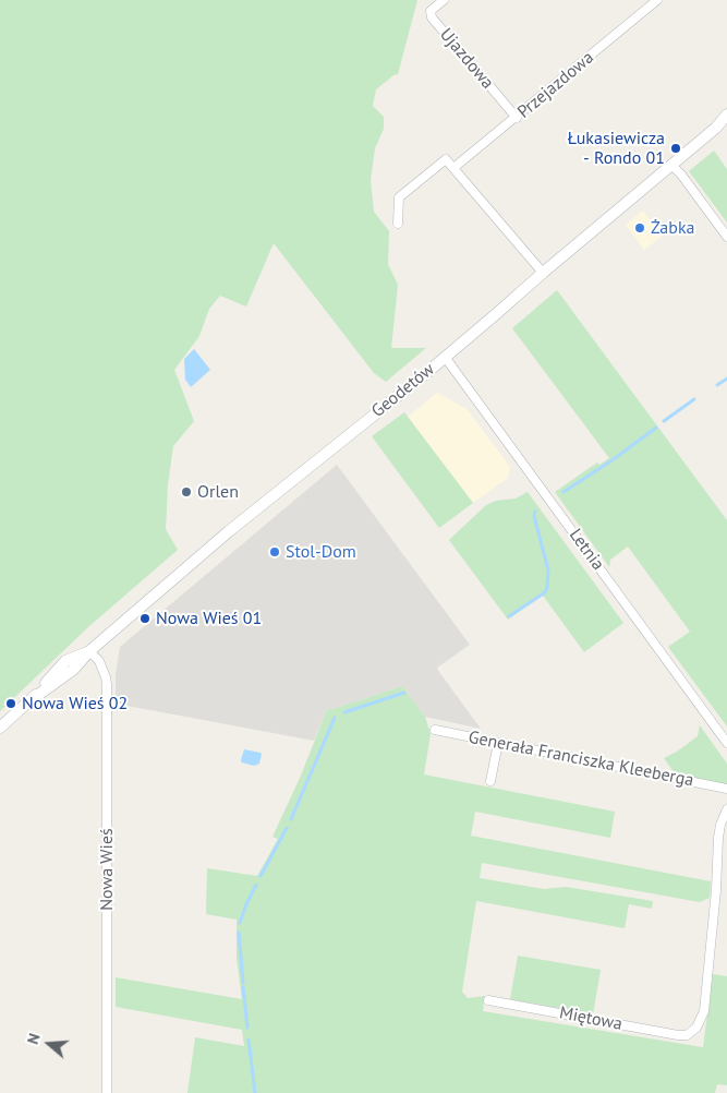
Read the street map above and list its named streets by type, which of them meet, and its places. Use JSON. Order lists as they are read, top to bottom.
{
  "streets": {
    "main road": ["Geodetów"],
    "street": [
      "Ujazdowa",
      "Przejazdowa",
      "Letnia",
      "Generała Franciszka Kleeberga",
      "Nowa Wieś",
      "Miętowa"
    ]
  },
  "crossings": [
    ["Ujazdowa", "Przejazdowa"],
    ["Geodetów", "Letnia"],
    ["Geodetów", "Nowa Wieś"]
  ],
  "places": [
    "Łukasiewicza - Rondo 01",
    "Żabka",
    "Orlen",
    "Stol-Dom",
    "Nowa Wieś 01",
    "Nowa Wieś 02"
  ],
  "north": "left"
}
